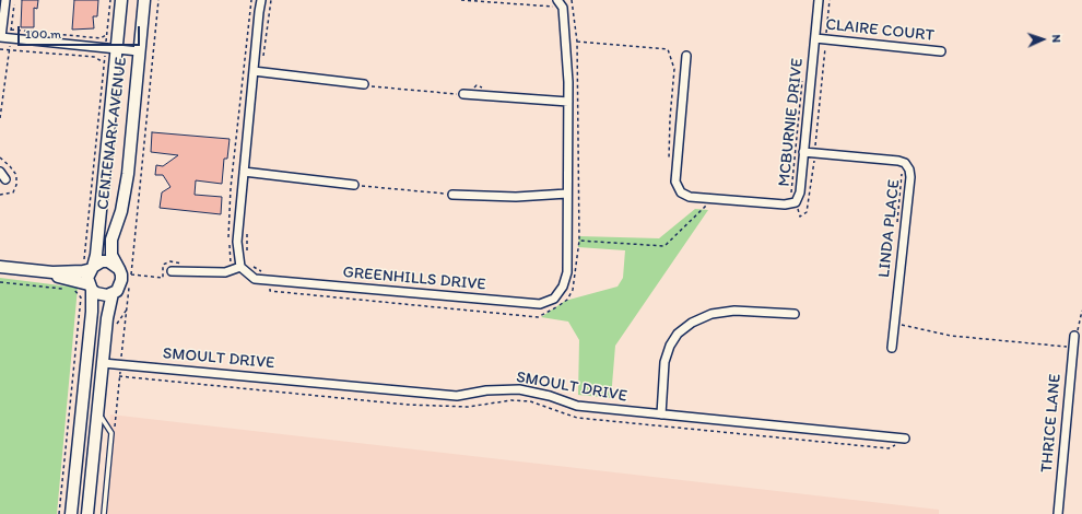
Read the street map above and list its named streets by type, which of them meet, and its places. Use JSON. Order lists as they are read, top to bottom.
{
  "streets": {
    "street": [
      "CLAIRE COURT",
      "MCBURNIE DRIVE",
      "CENTENARY AVENUE",
      "LINDA PLACE",
      "GREENHILLS DRIVE",
      "SMOULT DRIVE",
      "THRICE LANE"
    ]
  },
  "crossings": [
    ["CLAIRE COURT", "MCBURNIE DRIVE"],
    ["MCBURNIE DRIVE", "LINDA PLACE"]
  ],
  "scale_bar": "100 m",
  "north": "right"
}
